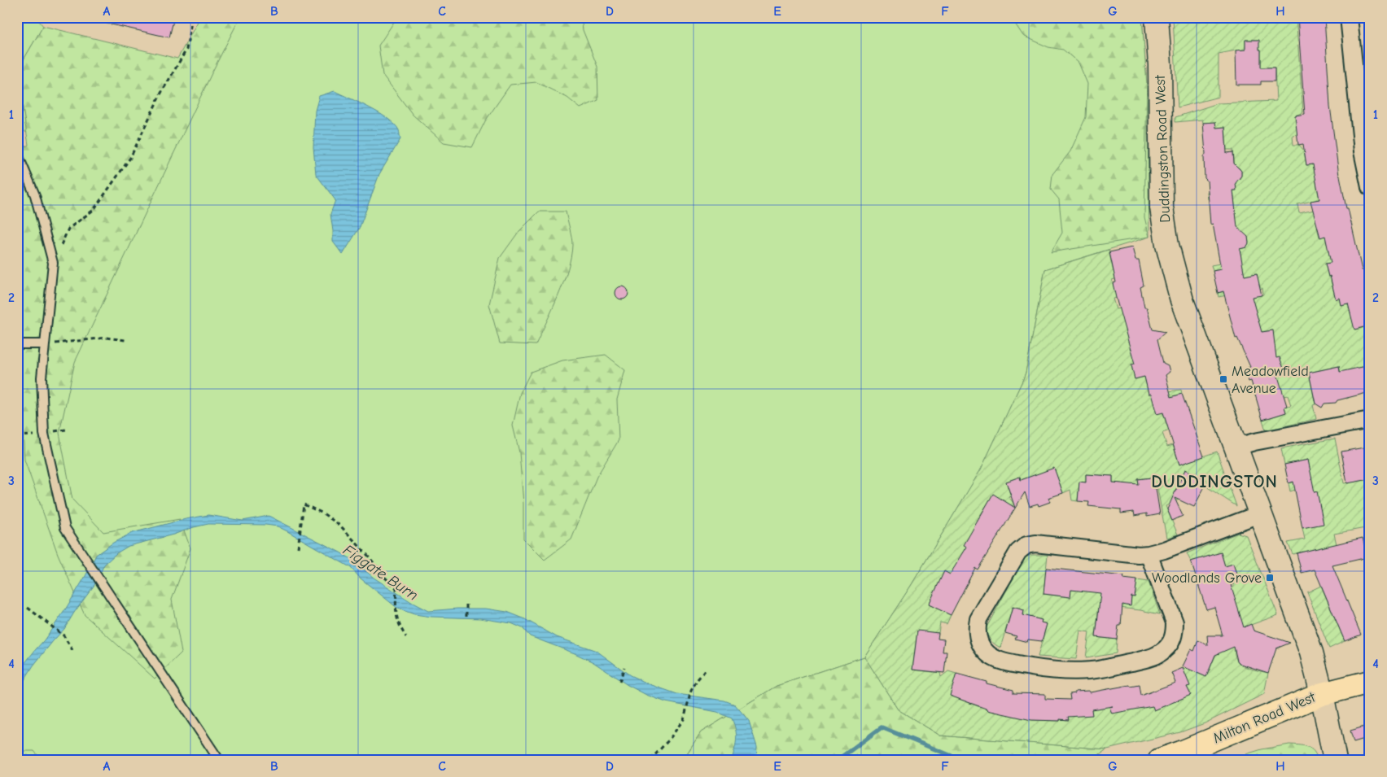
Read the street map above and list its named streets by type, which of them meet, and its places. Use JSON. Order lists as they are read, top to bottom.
{
  "streets": {
    "main road": ["Milton Road West"],
    "street": ["Duddingston Road West"]
  },
  "crossings": [
    ["Duddingston Road West", "Milton Road West"]
  ],
  "districts": ["DUDDINGSTON"],
  "water": ["Figgate Burn"],
  "places": {
    "transit": ["Meadowfield Avenue", "Woodlands Grove"]
  },
  "grid": {
    "columns": [
      "A",
      "B",
      "C",
      "D",
      "E",
      "F",
      "G",
      "H"
    ],
    "rows": [
      "1",
      "2",
      "3",
      "4"
    ]
  }
}
